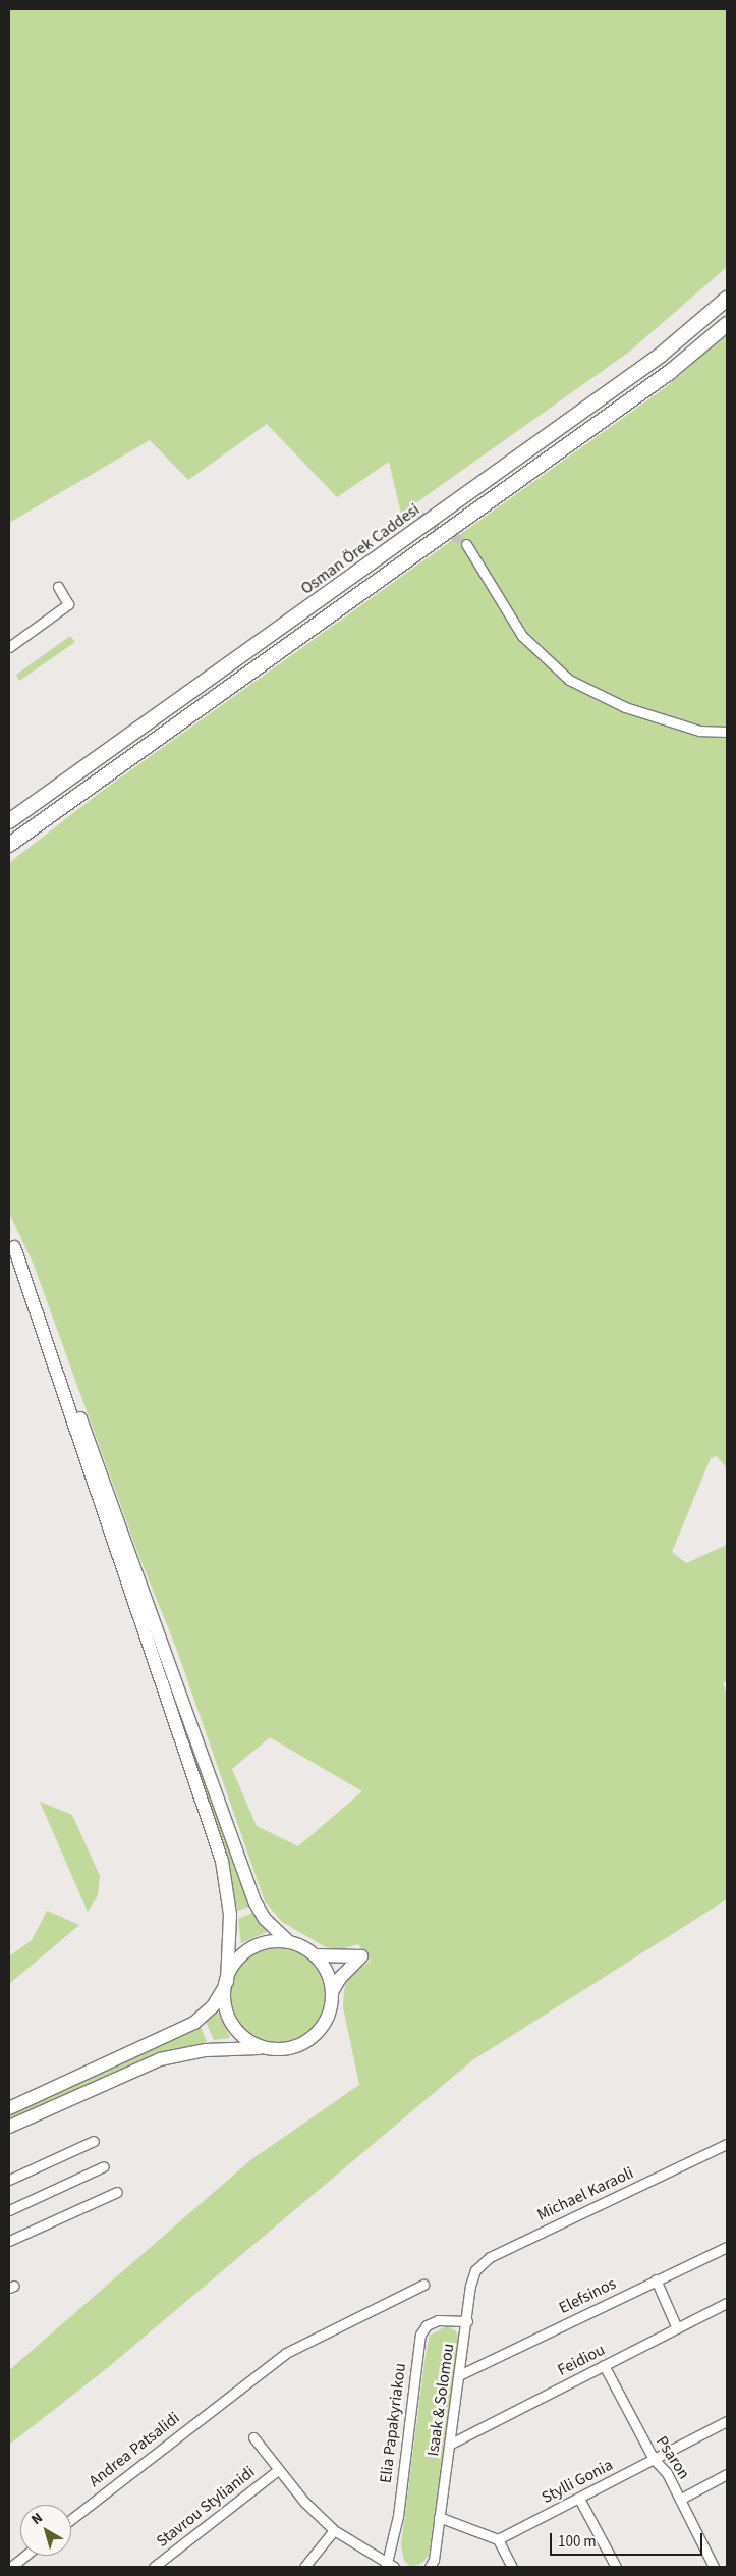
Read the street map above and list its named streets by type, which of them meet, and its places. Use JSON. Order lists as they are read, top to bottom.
{
  "streets": {
    "main road": ["Osman Örek Caddesi"],
    "street": [
      "Michael Karaoli",
      "Elefsinos",
      "Feidiou",
      "Isaak & Solomou",
      "Elia Papakyriakou",
      "Andrea Patsalidi",
      "Psaron",
      "Stylli Gonia",
      "Stavrou Stylianidi"
    ]
  },
  "crossings": [
    ["Michael Karaoli", "Isaak & Solomou"],
    ["Elefsinos", "Isaak & Solomou"],
    ["Feidiou", "Isaak & Solomou"],
    ["Feidiou", "Psaron"],
    ["Isaak & Solomou", "Elia Papakyriakou"],
    ["Psaron", "Stylli Gonia"]
  ],
  "scale_bar": "100 m",
  "north": "top left"
}
